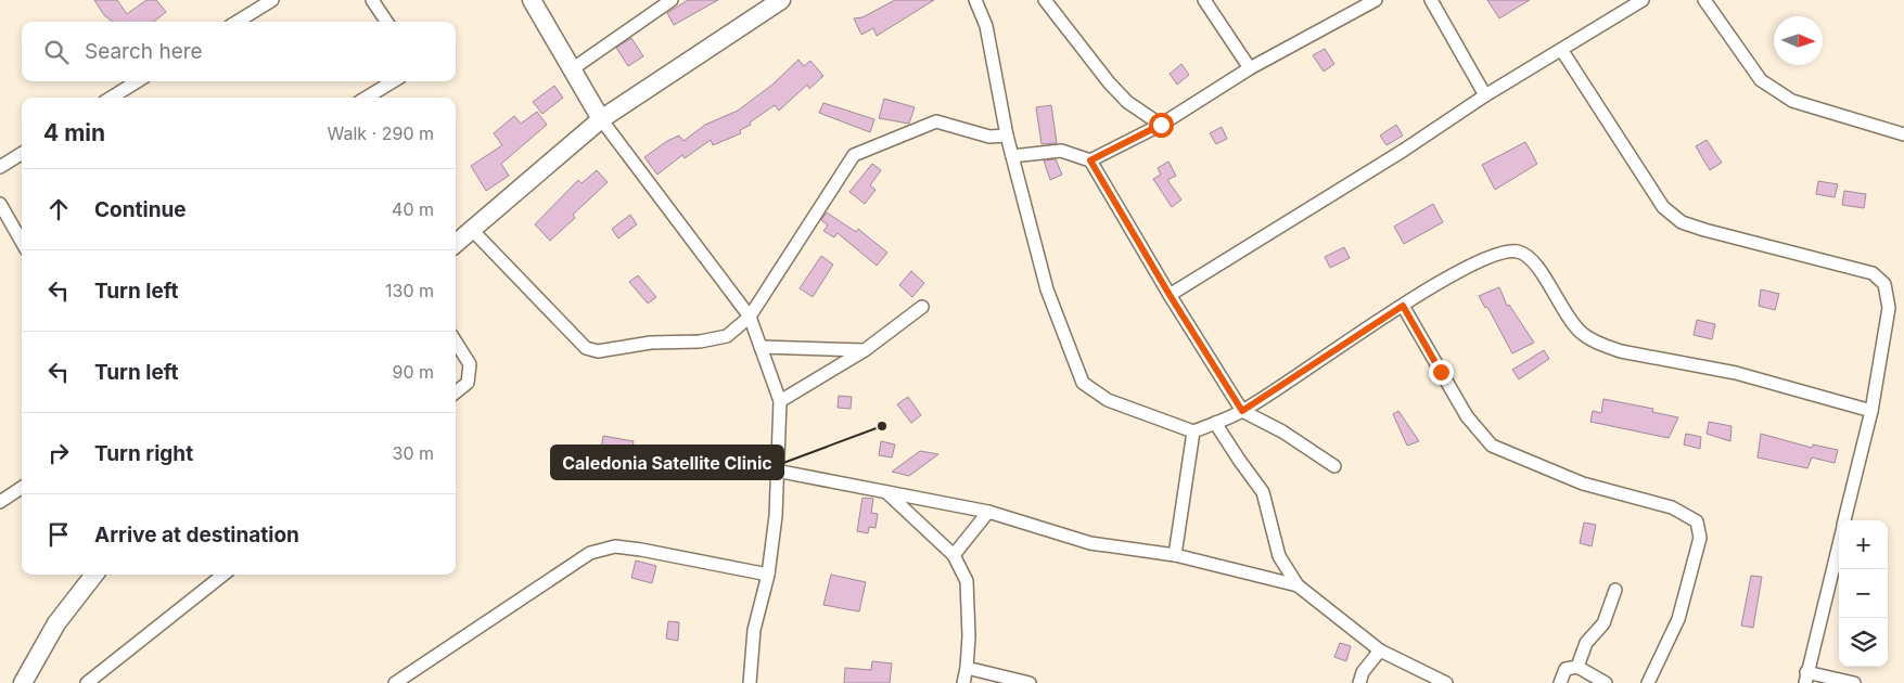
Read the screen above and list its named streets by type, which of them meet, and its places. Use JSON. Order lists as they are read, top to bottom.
{
  "places": ["Caledonia Satellite Clinic"],
  "north": "right",
  "page": {
    "search": "Search here",
    "heading": ["4 min", "Walk · 290 m"],
    "list": [
      ["Continue", "40 m"],
      ["Turn left", "130 m"],
      ["Turn left", "90 m"],
      ["Turn right", "30 m"],
      "Arrive at destination"
    ],
    "map_buttons": ["+", "−"]
  }
}
